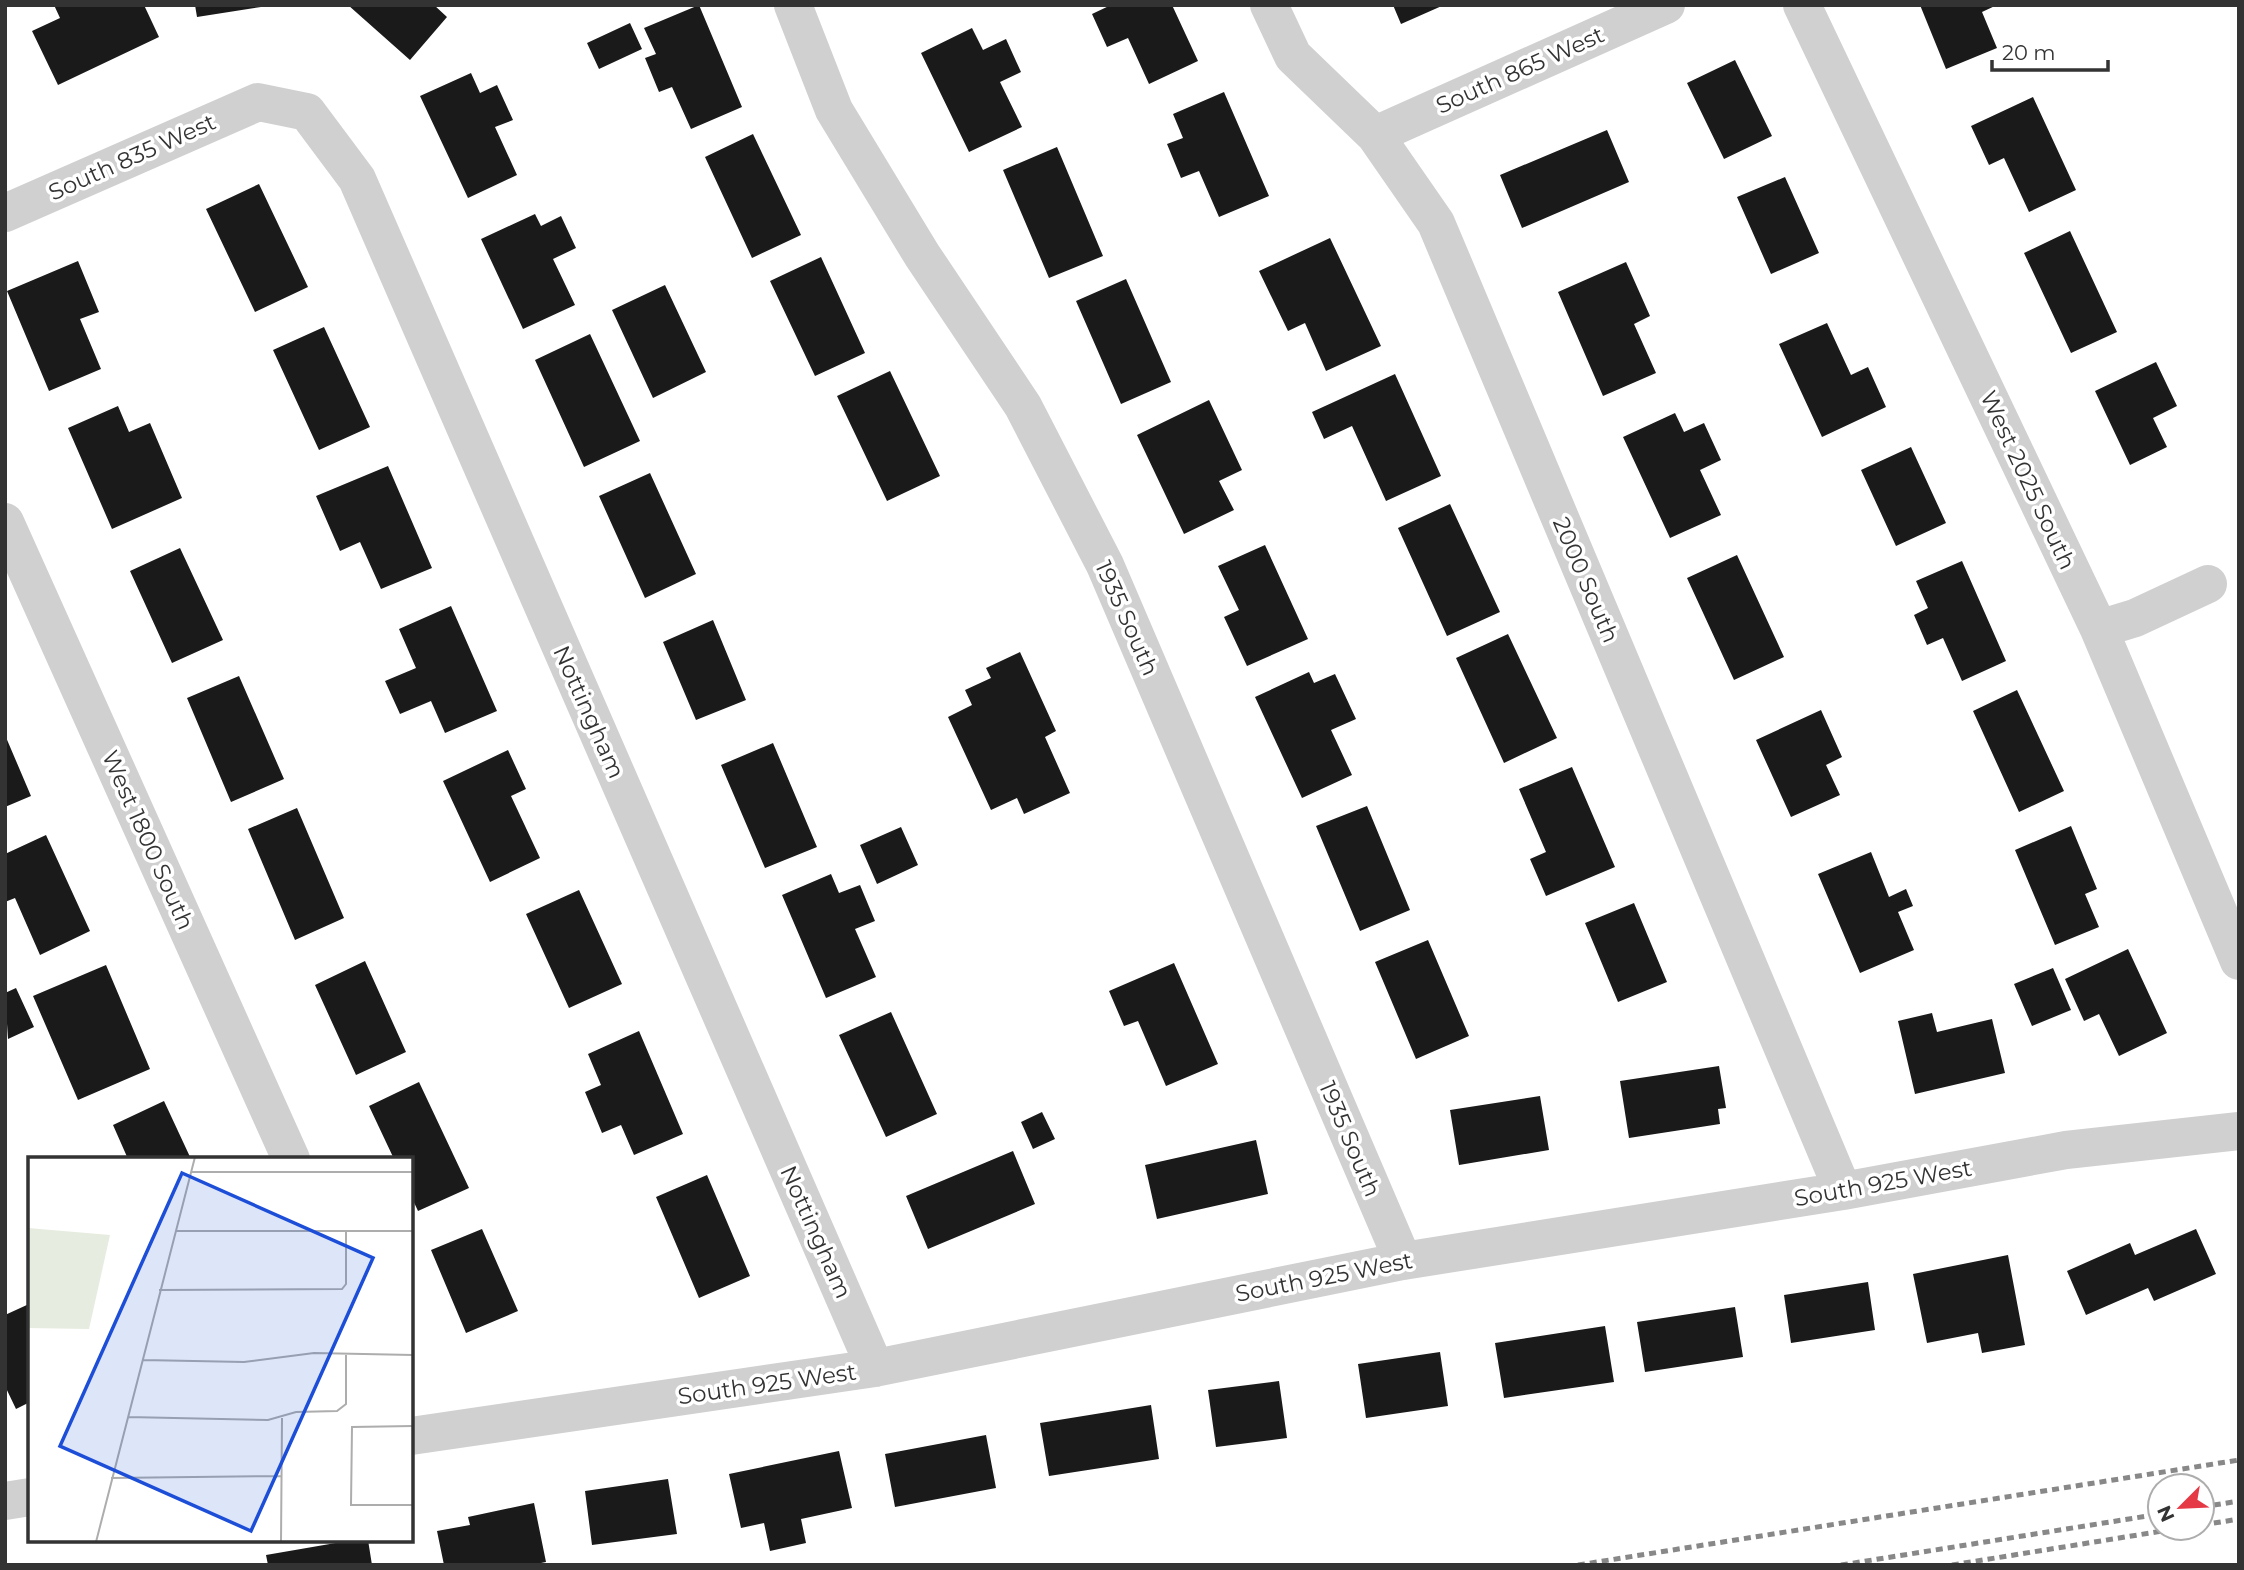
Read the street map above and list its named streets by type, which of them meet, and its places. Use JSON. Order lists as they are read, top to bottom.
{
  "streets": {
    "street": [
      "South 865 West",
      "South 835 West",
      "West 2025 South",
      "2000 South",
      "1935 South",
      "Nottingham",
      "West 1800 South",
      "South 925 West"
    ]
  },
  "crossings": [
    ["South 865 West", "2000 South"],
    ["South 835 West", "Nottingham"],
    ["2000 South", "South 925 West"],
    ["1935 South", "South 925 West"],
    ["Nottingham", "South 925 West"]
  ],
  "scale_bar": "20 m",
  "north": "bottom left"
}
